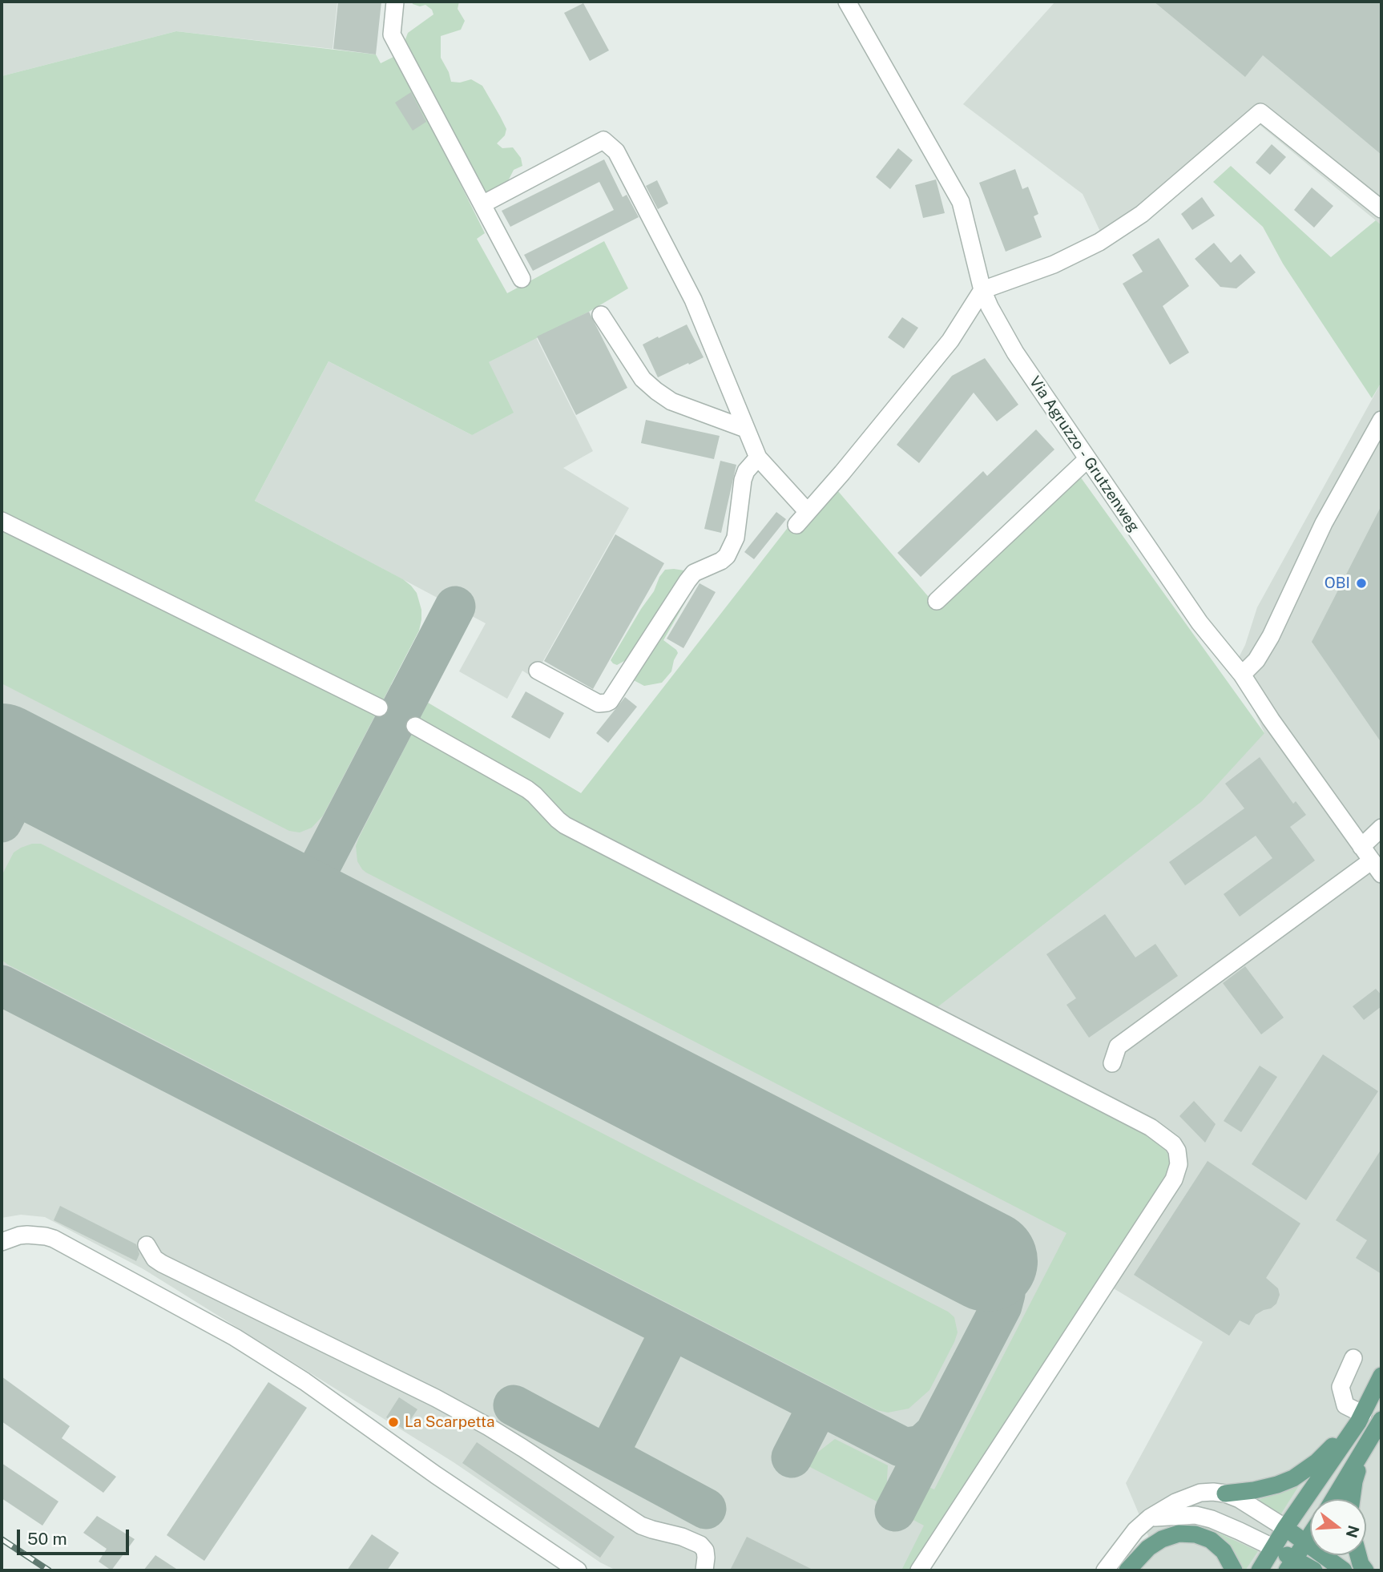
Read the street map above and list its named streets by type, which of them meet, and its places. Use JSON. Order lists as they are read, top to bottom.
{
  "streets": {
    "street": ["Via Agruzzo - Grutzenweg"]
  },
  "places": ["OBI", "La Scarpetta"],
  "scale_bar": "50 m",
  "north": "right"
}
